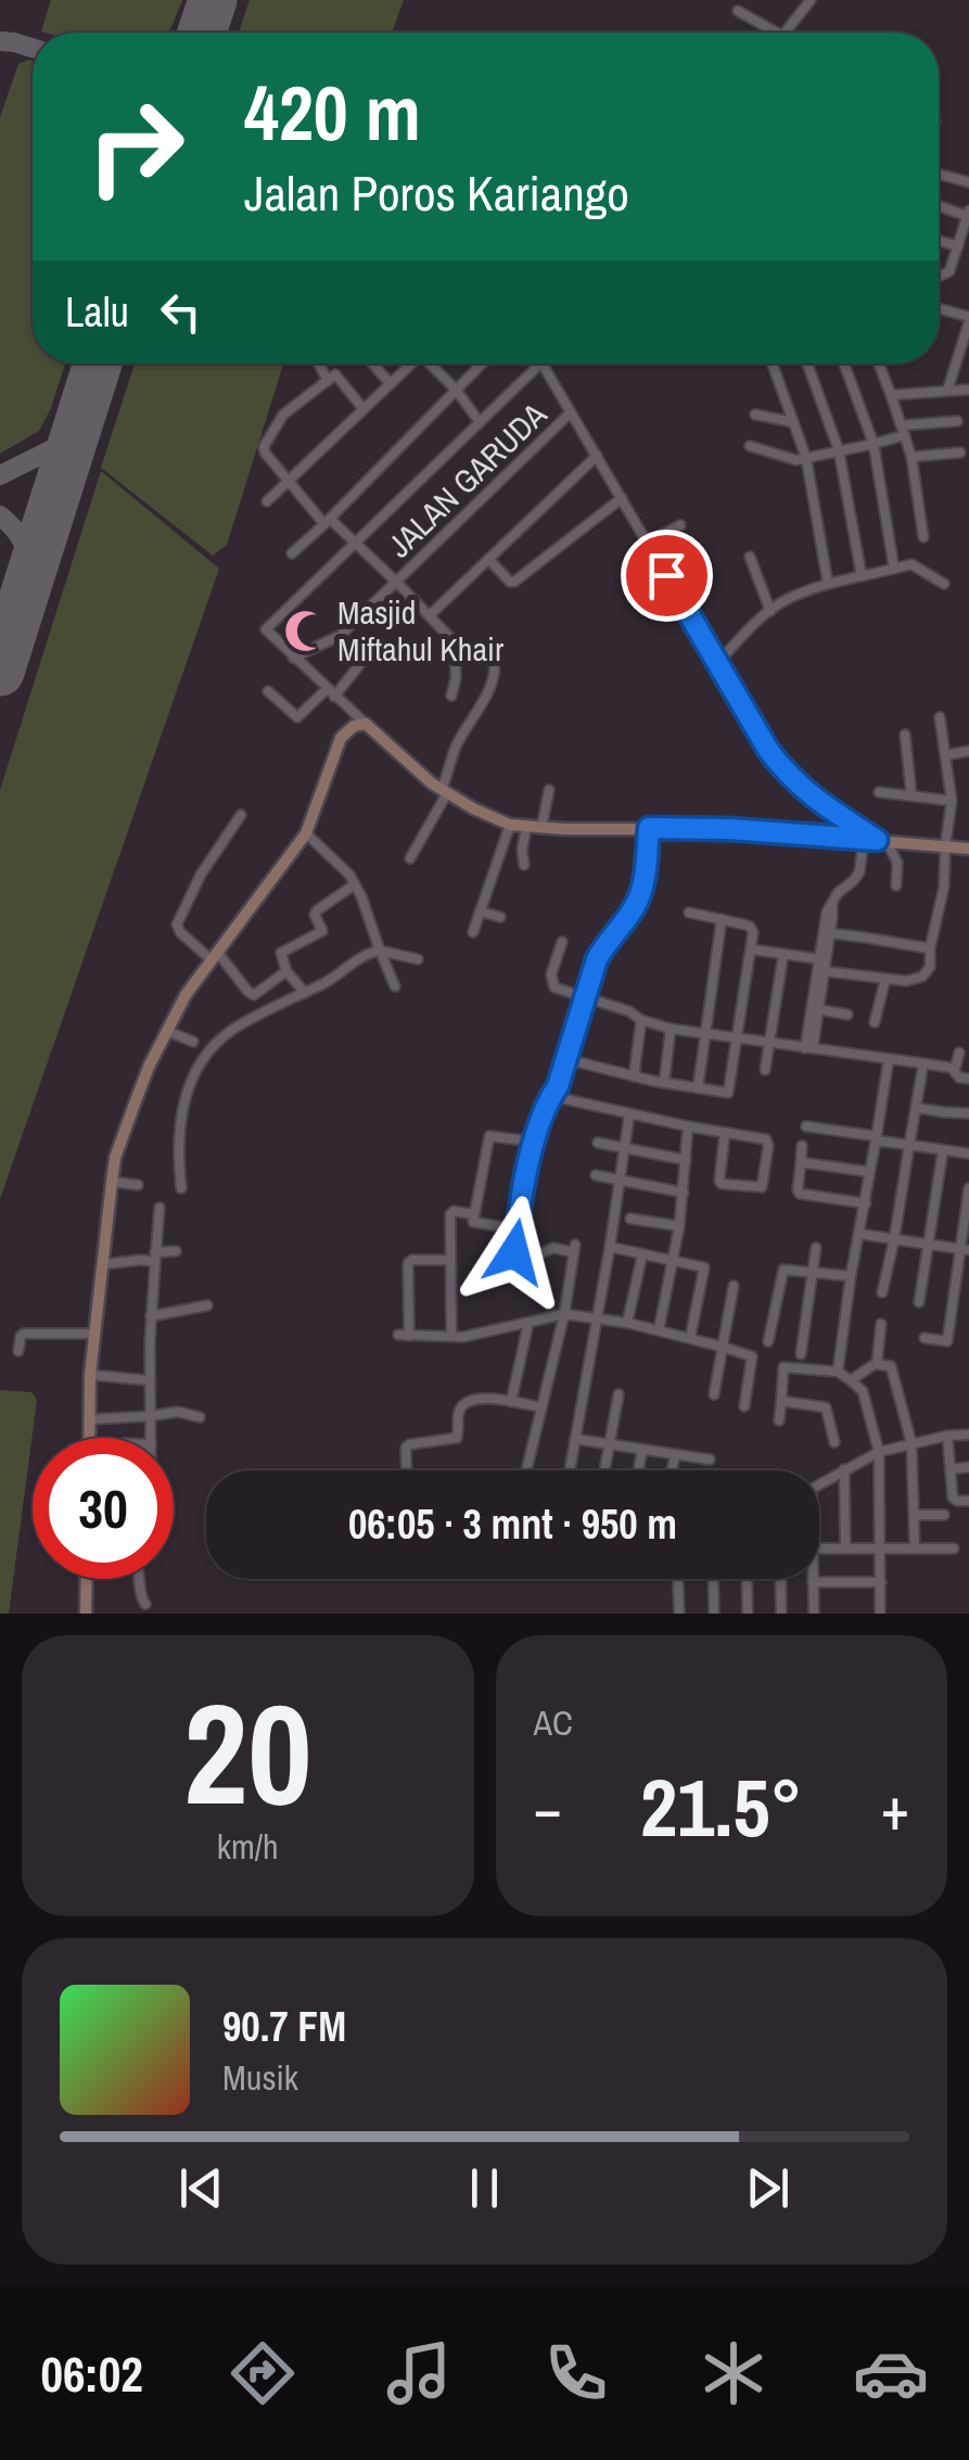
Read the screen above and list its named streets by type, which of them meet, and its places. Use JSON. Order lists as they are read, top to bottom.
{
  "streets": {
    "street": ["JALAN GARUDA"]
  },
  "places": {
    "mosque": ["Masjid Miftahul Khair"]
  },
  "page": {
    "turn": ["420 m", "Jalan Poros Kariango"],
    "then": "Lalu",
    "limit": "30",
    "trip": "06:05 · 3 mnt · 950 m",
    "tile": [
      ["20", "km/h"],
      "AC"
    ],
    "heat": ["−", "21.5°", "+"],
    "song": ["90.7 FM", "Musik"],
    "tabs": "06:02"
  }
}
